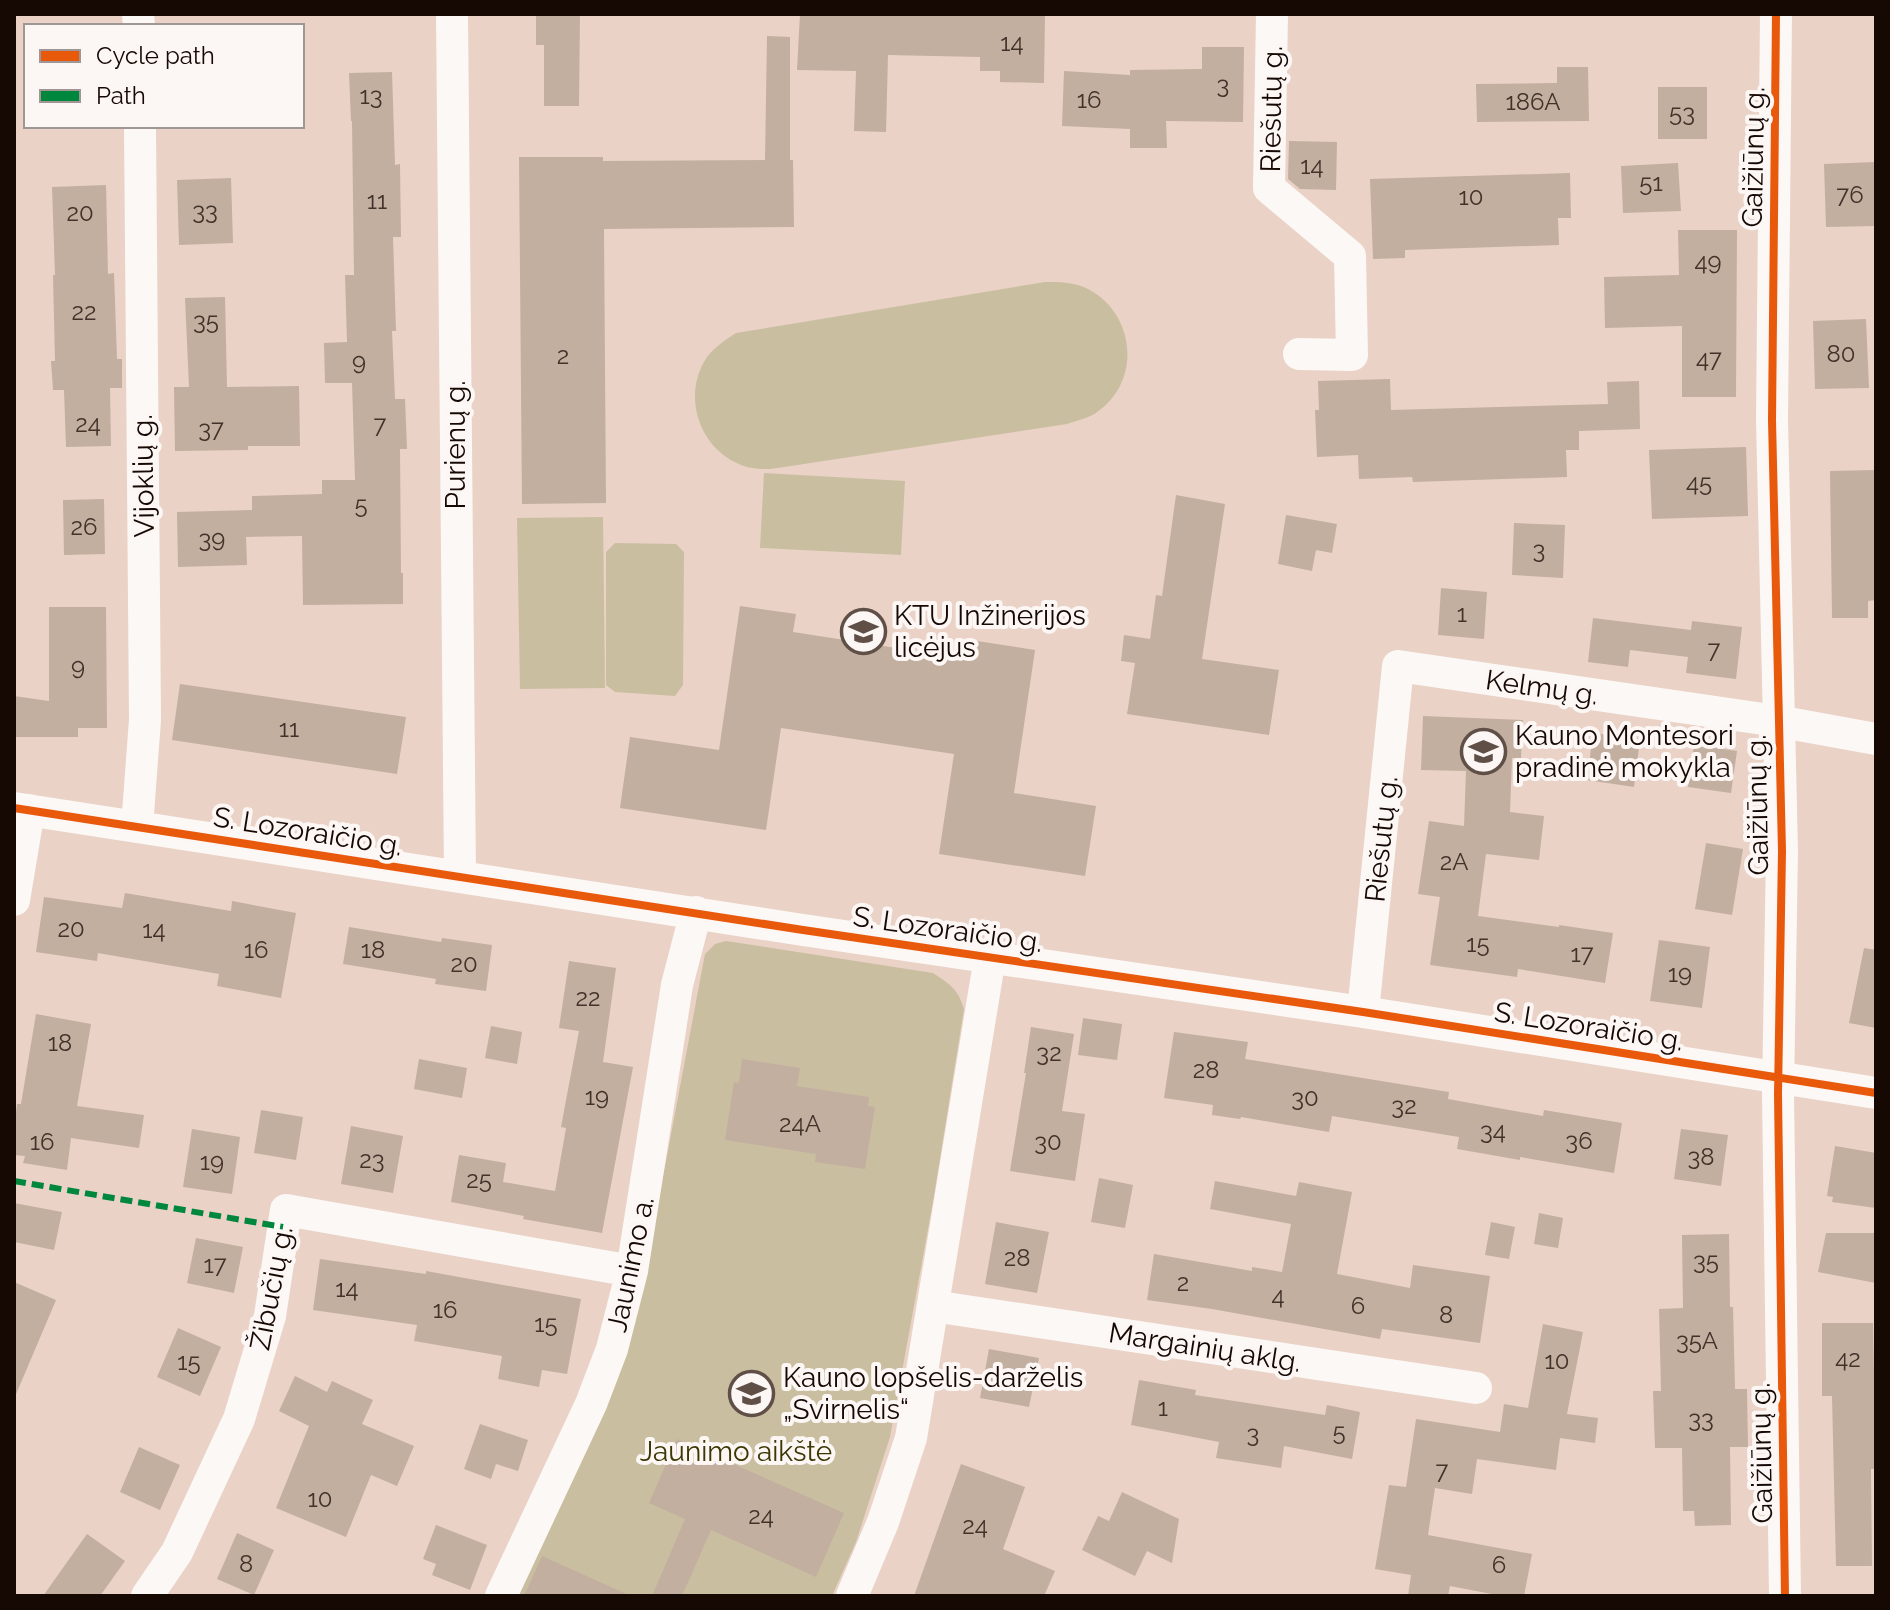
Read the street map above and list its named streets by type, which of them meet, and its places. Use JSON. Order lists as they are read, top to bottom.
{
  "streets": {
    "street": [
      "Riešutų g.",
      "Gaižiūnų g.",
      "Purienų g.",
      "Vijoklių g.",
      "Kelmų g.",
      "S. Lozoraičio g.",
      "Jaunimo a.",
      "Žibučių g.",
      "Margainių aklg."
    ]
  },
  "crossings": [
    ["Riešutų g.", "Kelmų g."],
    ["Riešutų g.", "S. Lozoraičio g."],
    ["Gaižiūnų g.", "Kelmų g."],
    ["Gaižiūnų g.", "S. Lozoraičio g."],
    ["Purienų g.", "S. Lozoraičio g."],
    ["Vijoklių g.", "S. Lozoraičio g."],
    ["S. Lozoraičio g.", "Jaunimo a."],
    ["Jaunimo a.", "Žibučių g."]
  ],
  "parks": ["Jaunimo aikštė"],
  "places": {
    "school or university": ["KTU Inžinerijos licėjus", "Kauno Montesori pradinė mokykla", "Kauno lopšelis-darželis „Svirnelis“"]
  },
  "house_numbers": [
    "14",
    "3",
    "13",
    "16",
    "186A",
    "53",
    "14",
    "51",
    "76",
    "10",
    "11",
    "33",
    "20",
    "49",
    "22",
    "35",
    "80",
    "2",
    "47",
    "9",
    "24",
    "7",
    "37",
    "45",
    "5",
    "26",
    "39",
    "3",
    "1",
    "7",
    "9",
    "11",
    "2A",
    "20",
    "14",
    "15",
    "16",
    "18",
    "17",
    "20",
    "19",
    "22",
    "18",
    "32",
    "28",
    "19",
    "30",
    "32",
    "24A",
    "34",
    "36",
    "16",
    "30",
    "38",
    "23",
    "19",
    "25",
    "28",
    "35",
    "17",
    "2",
    "14",
    "4",
    "6",
    "16",
    "8",
    "15",
    "35A",
    "42",
    "10",
    "15",
    "1",
    "33",
    "5",
    "3",
    "7",
    "10",
    "24",
    "24",
    "8",
    "6"
  ],
  "legend": ["Cycle path", "Path"]
}
